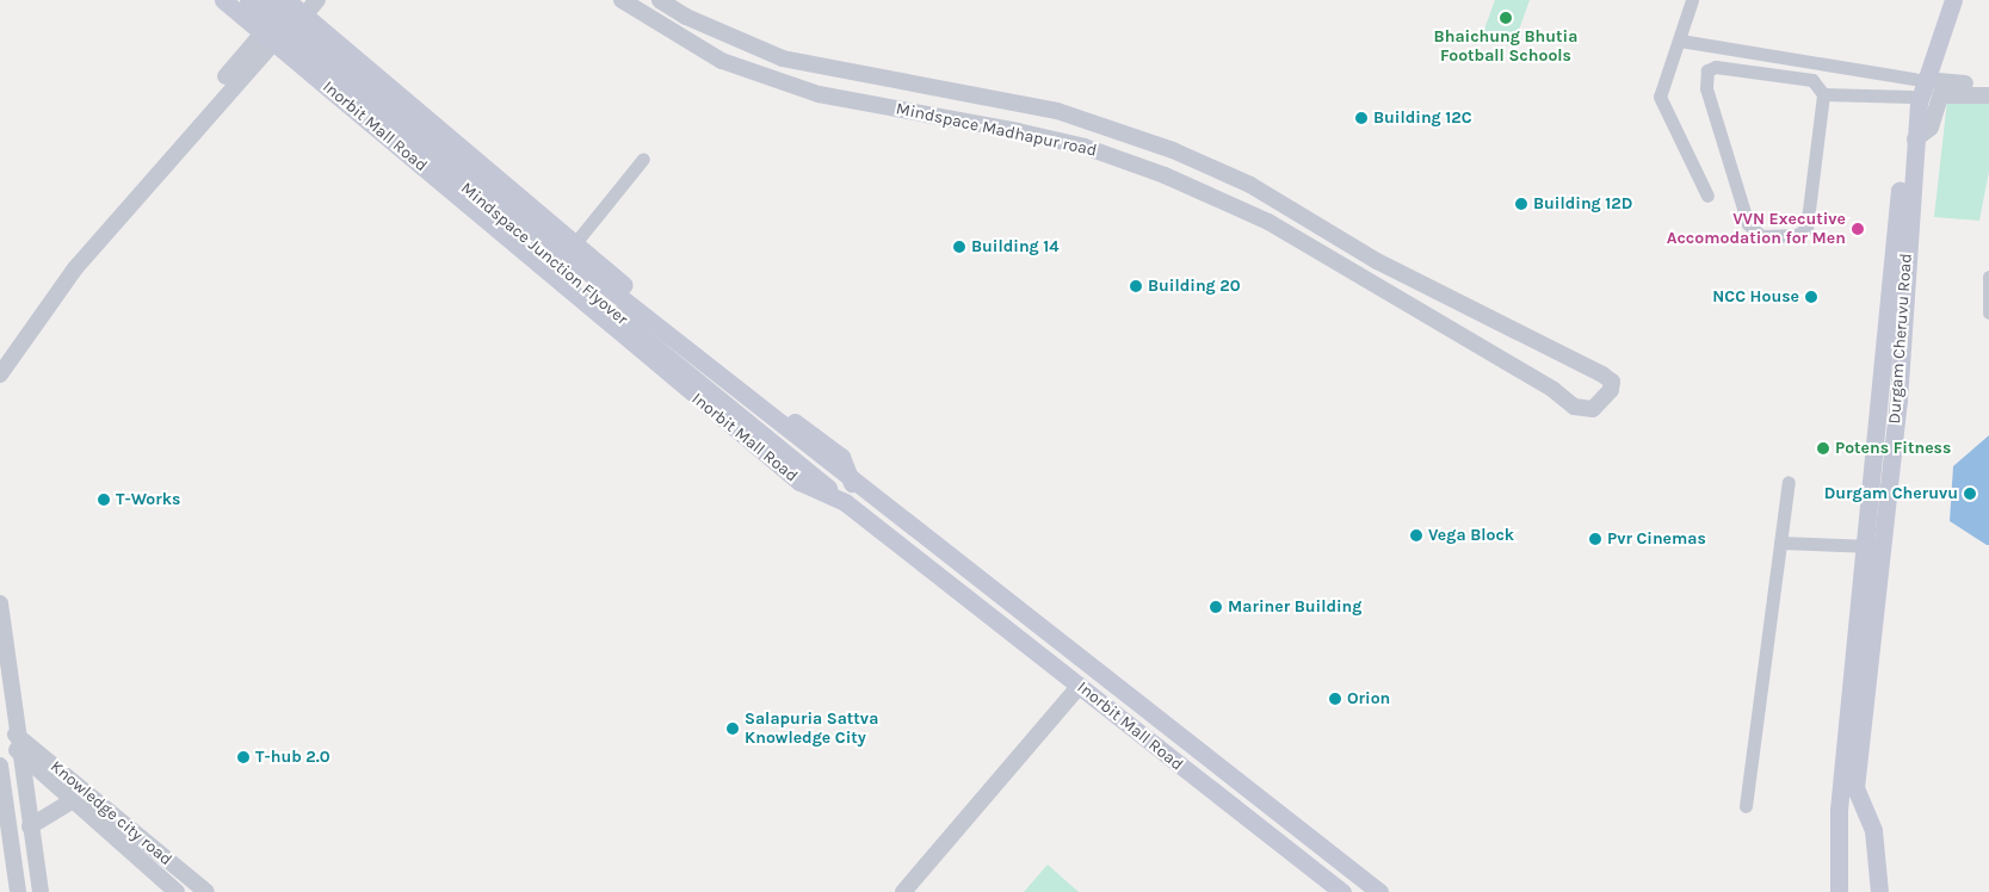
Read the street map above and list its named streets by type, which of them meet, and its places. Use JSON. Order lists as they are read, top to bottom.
{
  "streets": {
    "main road": ["Inorbit Mall Road", "Mindspace Junction Flyover", "Durgam Cheruvu Road"],
    "street": ["Mindspace Madhapur road", "Knowledge city road"]
  },
  "crossings": [
    ["Inorbit Mall Road", "Mindspace Junction Flyover"]
  ],
  "places": [
    "Bhaichung Bhutia Football Schools",
    "Building 12C",
    "Building 12D",
    "VVN Executive Accomodation for Men",
    "Building 14",
    "Building 20",
    "NCC House",
    "Potens Fitness",
    "Durgam Cheruvu",
    "T-Works",
    "Vega Block",
    "Pvr Cinemas",
    "Mariner Building",
    "Orion",
    "Salapuria Sattva Knowledge City",
    "T-hub 2.0"
  ]
}
